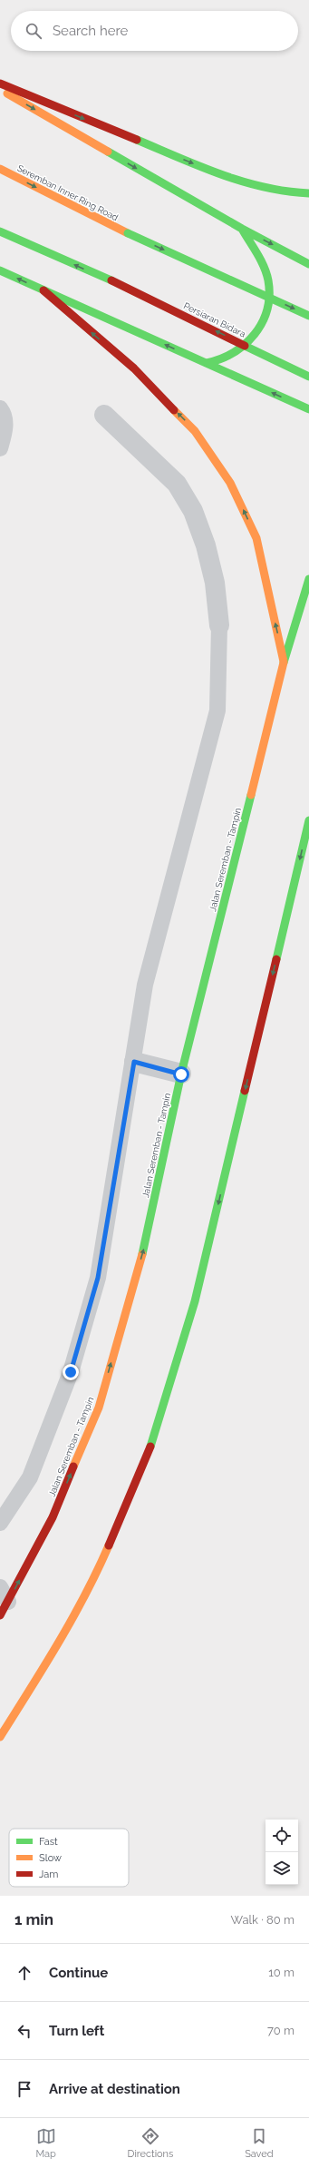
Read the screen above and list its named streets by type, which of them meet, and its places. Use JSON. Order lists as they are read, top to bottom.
{
  "streets": {
    "main road": ["Seremban Inner Ring Road", "Persiaran Bidara", "Jalan Seremban - Tampin"]
  },
  "legend": ["Fast", "Slow", "Jam"],
  "page": {
    "search": "Search here",
    "heading": ["1 min", "Walk · 80 m"],
    "list": [
      ["Continue", "10 m"],
      ["Turn left", "70 m"],
      "Arrive at destination"
    ],
    "nav": ["Map", "Directions", "Saved"]
  }
}
